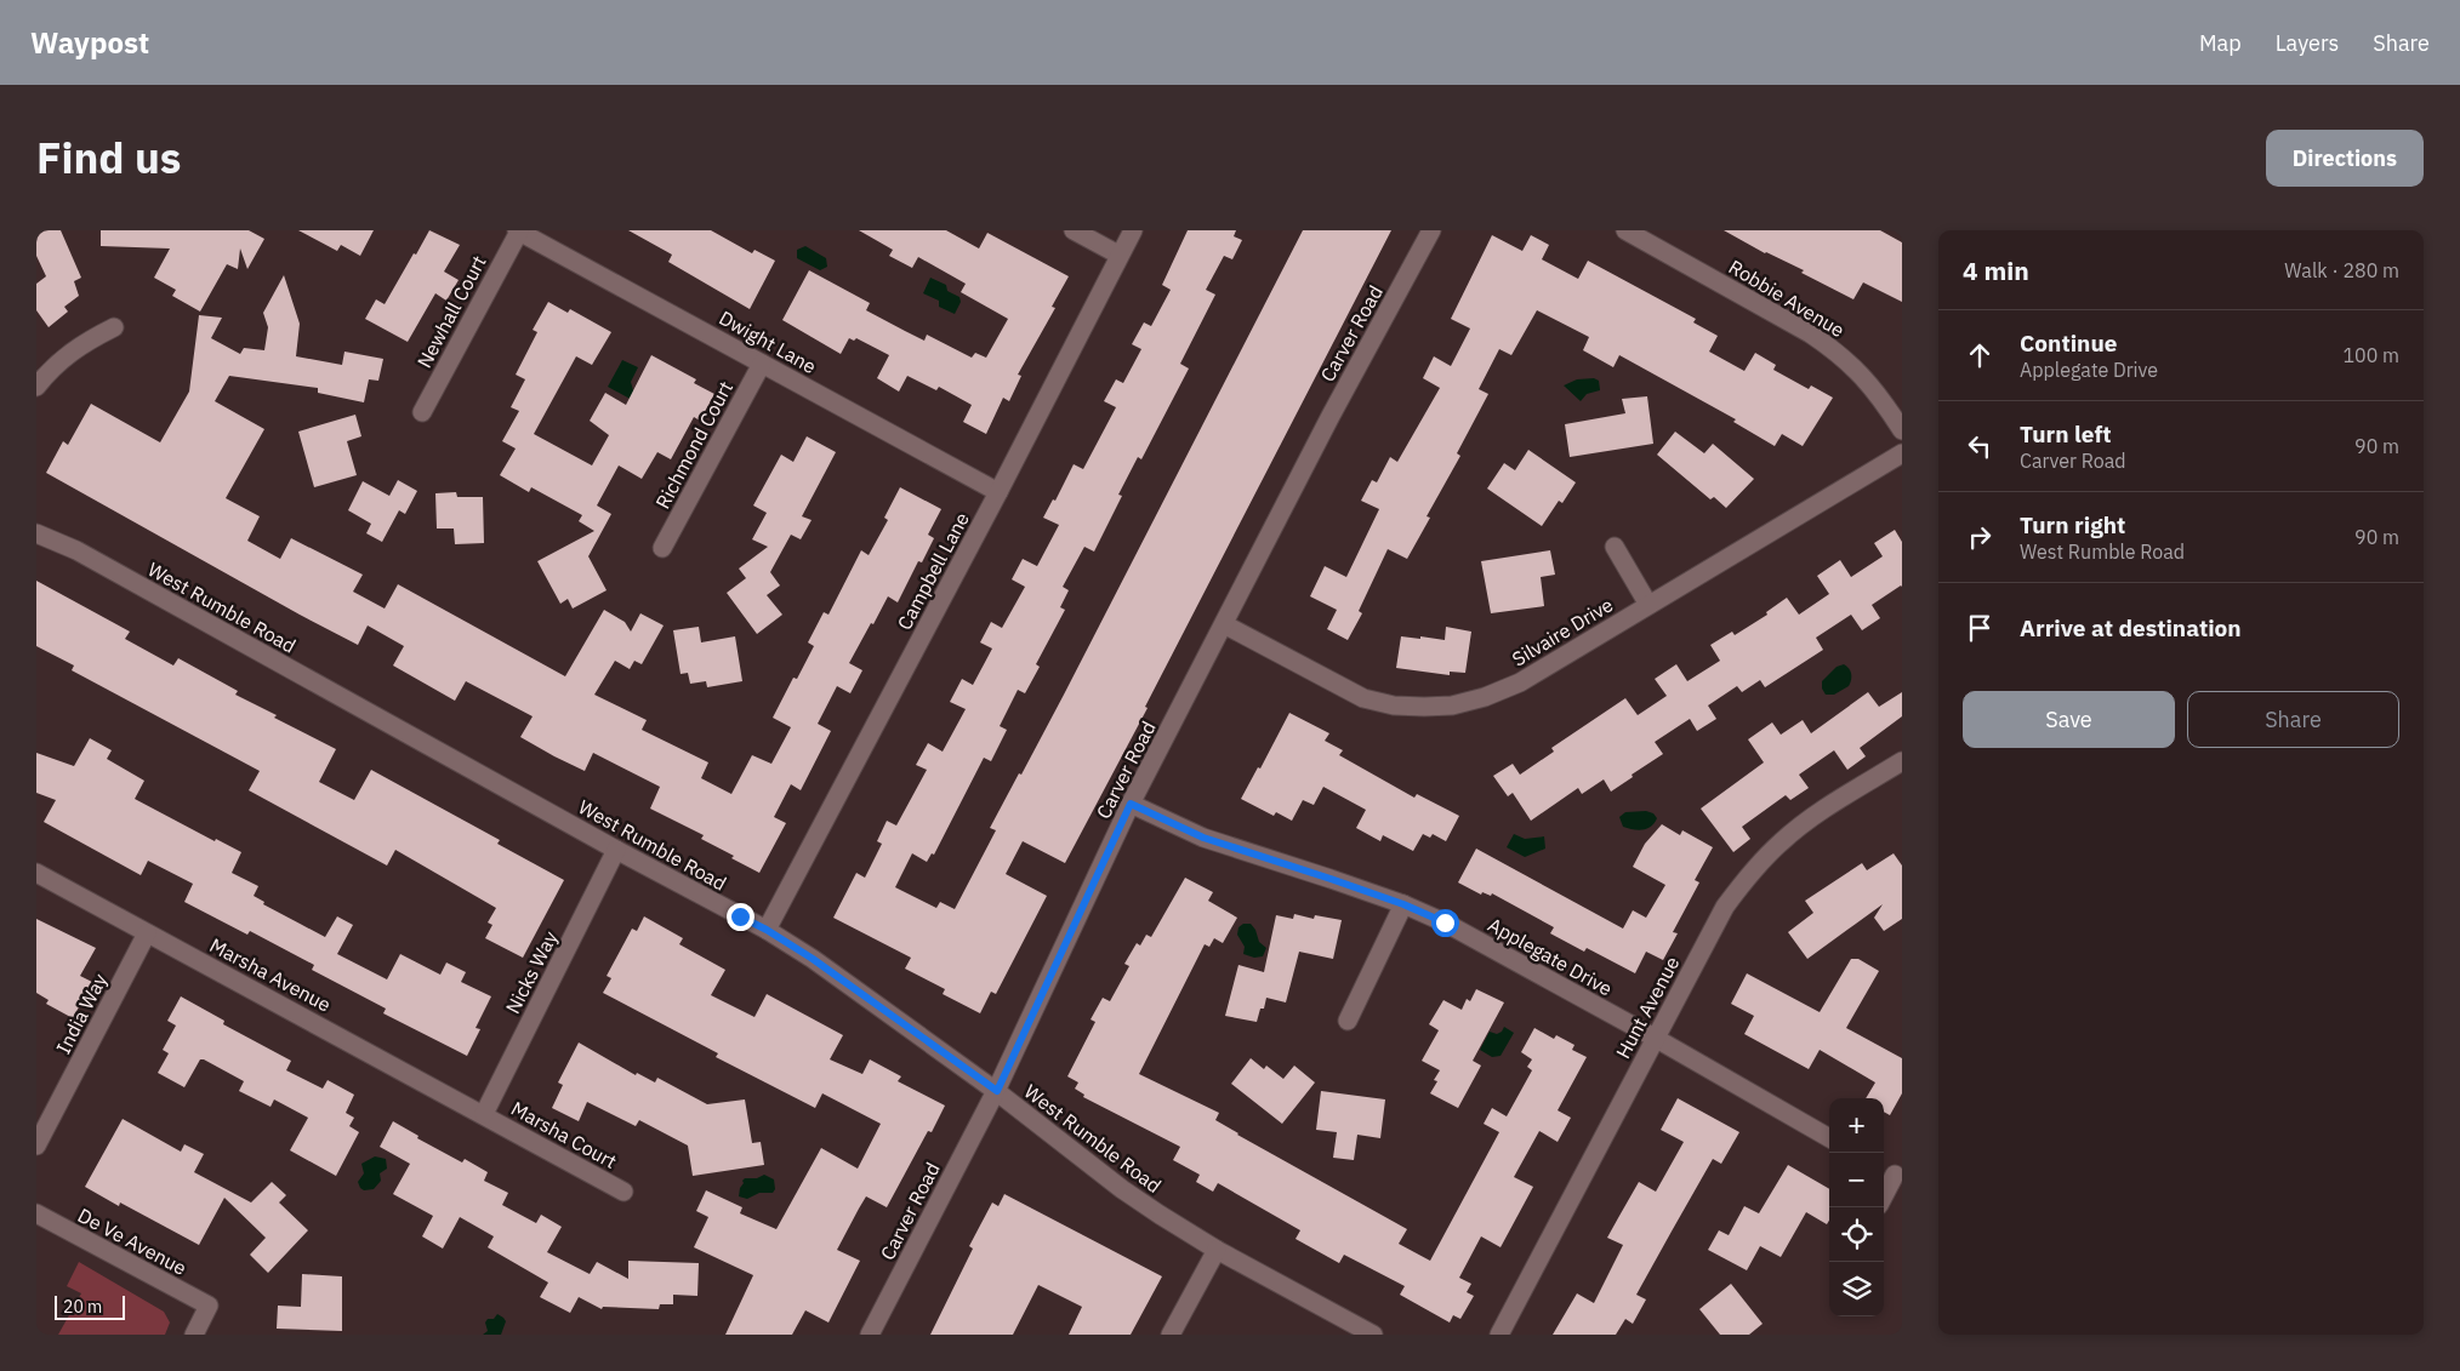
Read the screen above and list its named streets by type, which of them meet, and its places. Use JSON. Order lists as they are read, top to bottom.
{
  "streets": {
    "street": [
      "Robbie Avenue",
      "Newhall Court",
      "Carver Road",
      "Dwight Lane",
      "Richmond Court",
      "Campbell Lane",
      "West Rumble Road",
      "Silvaire Drive",
      "Applegate Drive",
      "Nicks Way",
      "Marsha Avenue",
      "Hunt Avenue",
      "India Way",
      "Marsha Court",
      "De Ve Avenue"
    ]
  },
  "crossings": [
    ["Newhall Court", "Dwight Lane"],
    ["Carver Road", "West Rumble Road"],
    ["Carver Road", "Silvaire Drive"],
    ["Carver Road", "Applegate Drive"],
    ["Dwight Lane", "Richmond Court"],
    ["Dwight Lane", "Campbell Lane"],
    ["Campbell Lane", "West Rumble Road"],
    ["West Rumble Road", "Nicks Way"],
    ["Applegate Drive", "Hunt Avenue"],
    ["Nicks Way", "Marsha Avenue"],
    ["Nicks Way", "Marsha Court"],
    ["Marsha Avenue", "India Way"],
    ["Marsha Avenue", "Marsha Court"]
  ],
  "scale_bar": "20 m",
  "page": {
    "header": "Waypost",
    "nav": ["Map", "Layers", "Share"],
    "title": "Find us",
    "buttons": [
      "Directions",
      ["Save", "Share"]
    ],
    "heading": ["4 min", "Walk · 280 m"],
    "list": [
      ["Continue", "Applegate Drive", "100 m"],
      ["Turn left", "Carver Road", "90 m"],
      ["Turn right", "West Rumble Road", "90 m"],
      "Arrive at destination"
    ],
    "map_buttons": ["+", "−"],
    "scale": "20 m"
  }
}
